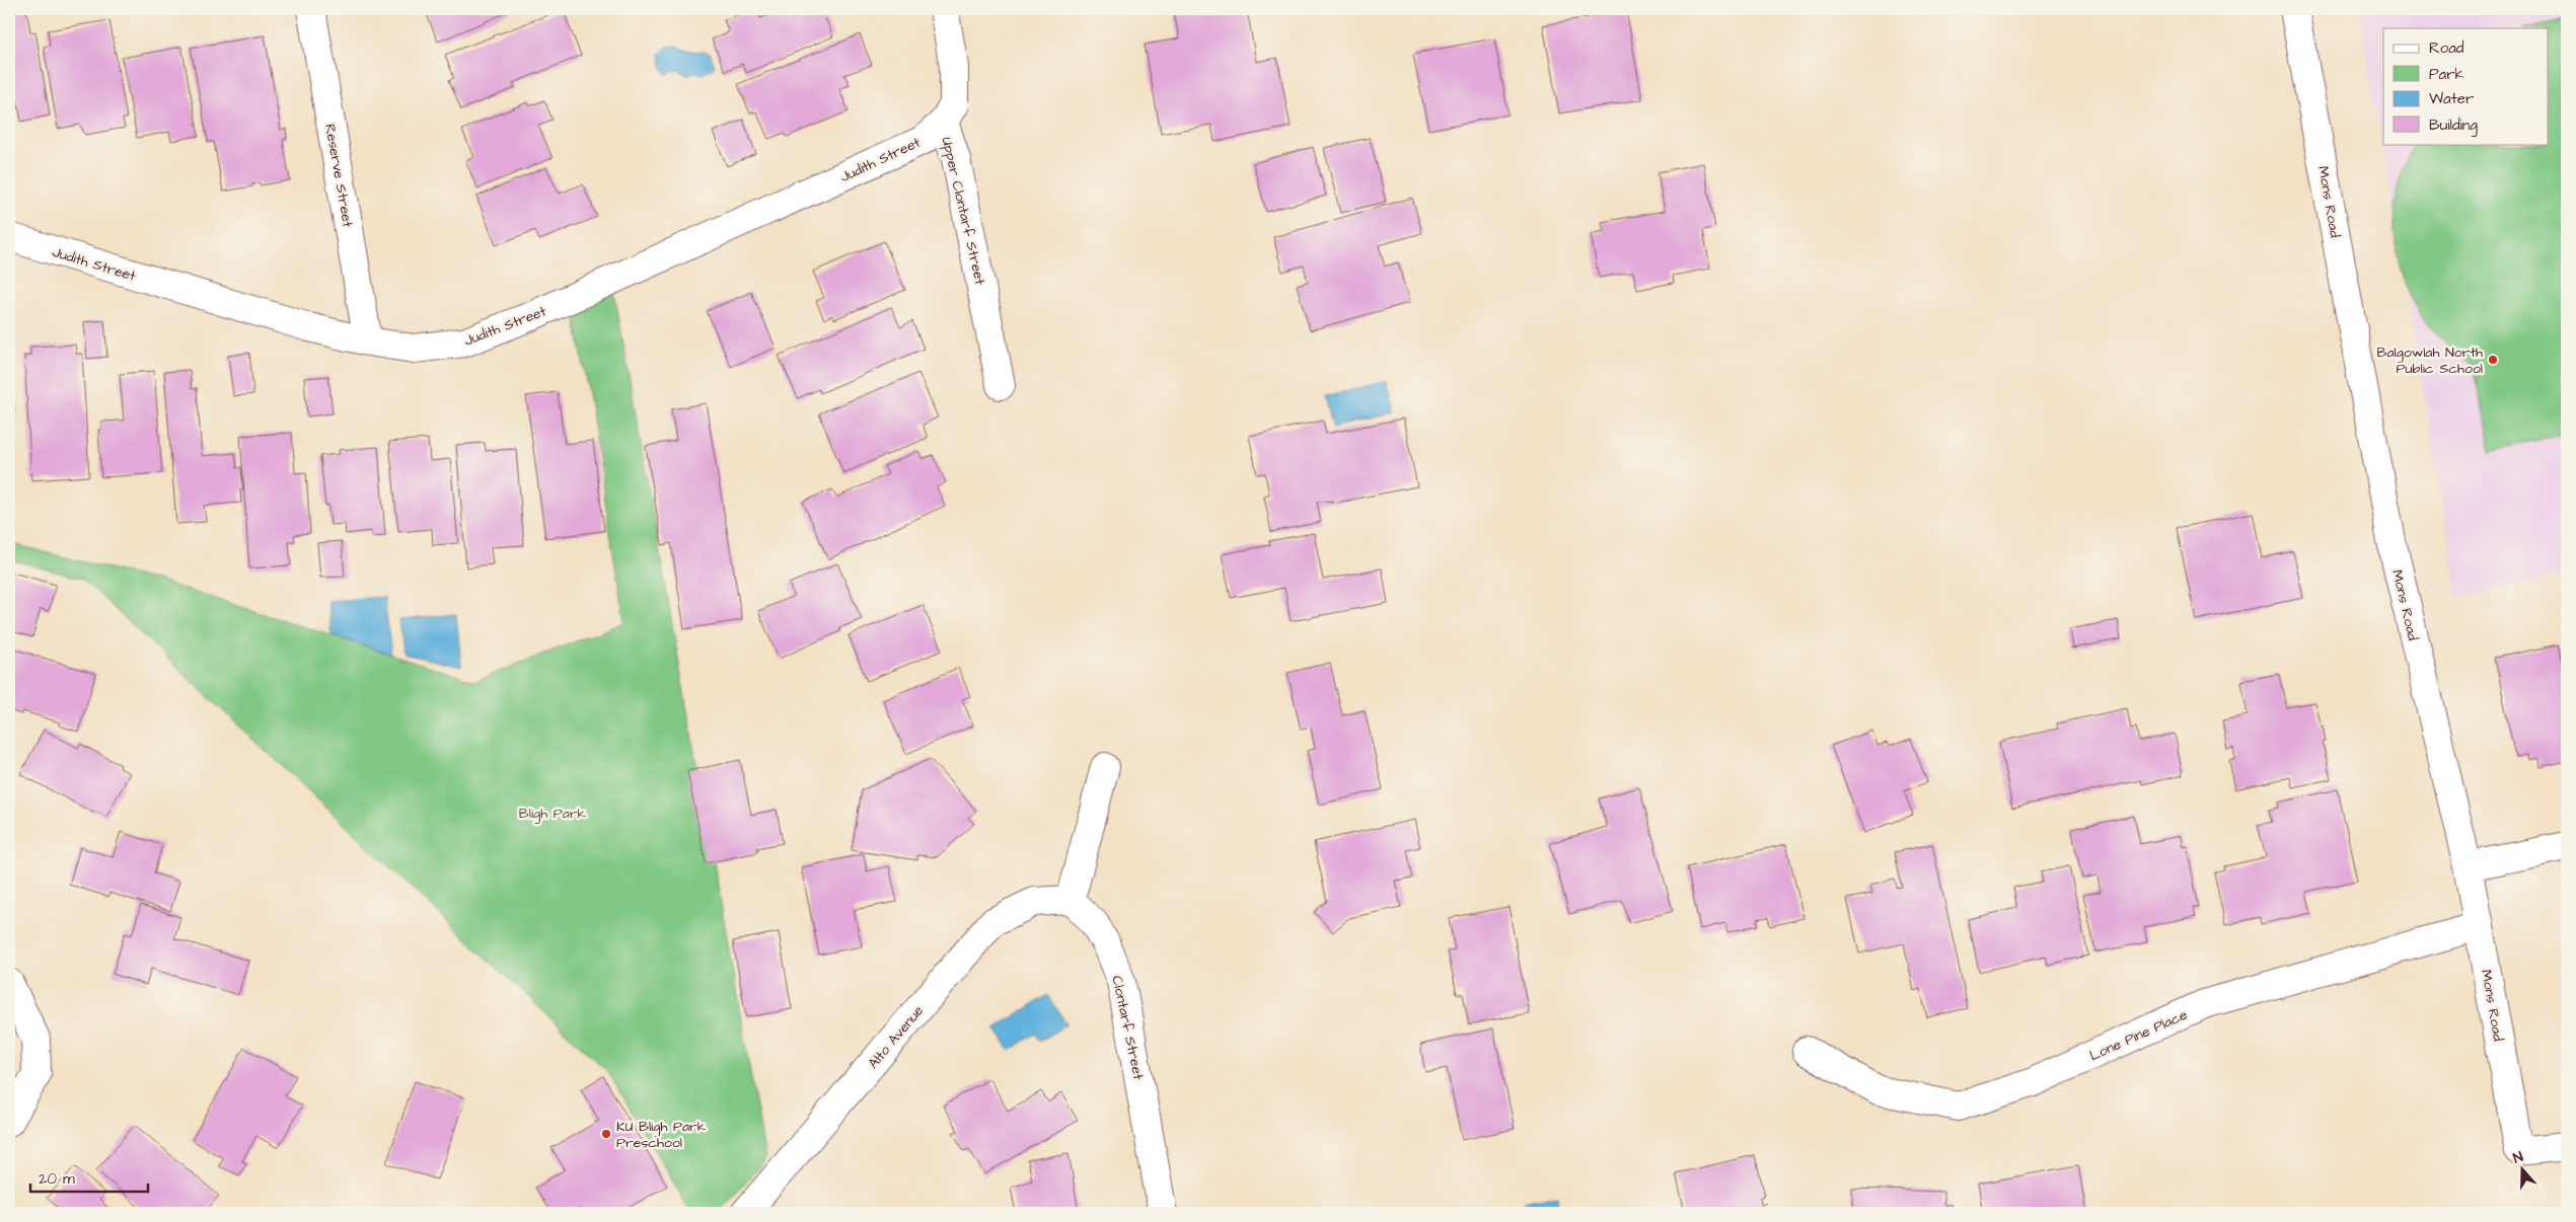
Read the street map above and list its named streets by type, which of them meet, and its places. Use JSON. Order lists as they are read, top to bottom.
{
  "streets": {
    "street": [
      "Judith Street",
      "Reserve Street",
      "Mons Road",
      "Upper Clontarf Street",
      "Clontarf Street",
      "Lone Pine Place",
      "Alto Avenue"
    ]
  },
  "crossings": [
    ["Judith Street", "Reserve Street"],
    ["Judith Street", "Upper Clontarf Street"],
    ["Mons Road", "Lone Pine Place"],
    ["Clontarf Street", "Alto Avenue"]
  ],
  "parks": ["Bligh Park"],
  "places": ["Balgowlah North Public School", "KU Bligh Park Preschool"],
  "legend": [
    "Road",
    "Park",
    "Water",
    "Building"
  ],
  "scale_bar": "20 m",
  "north": "top"
}
